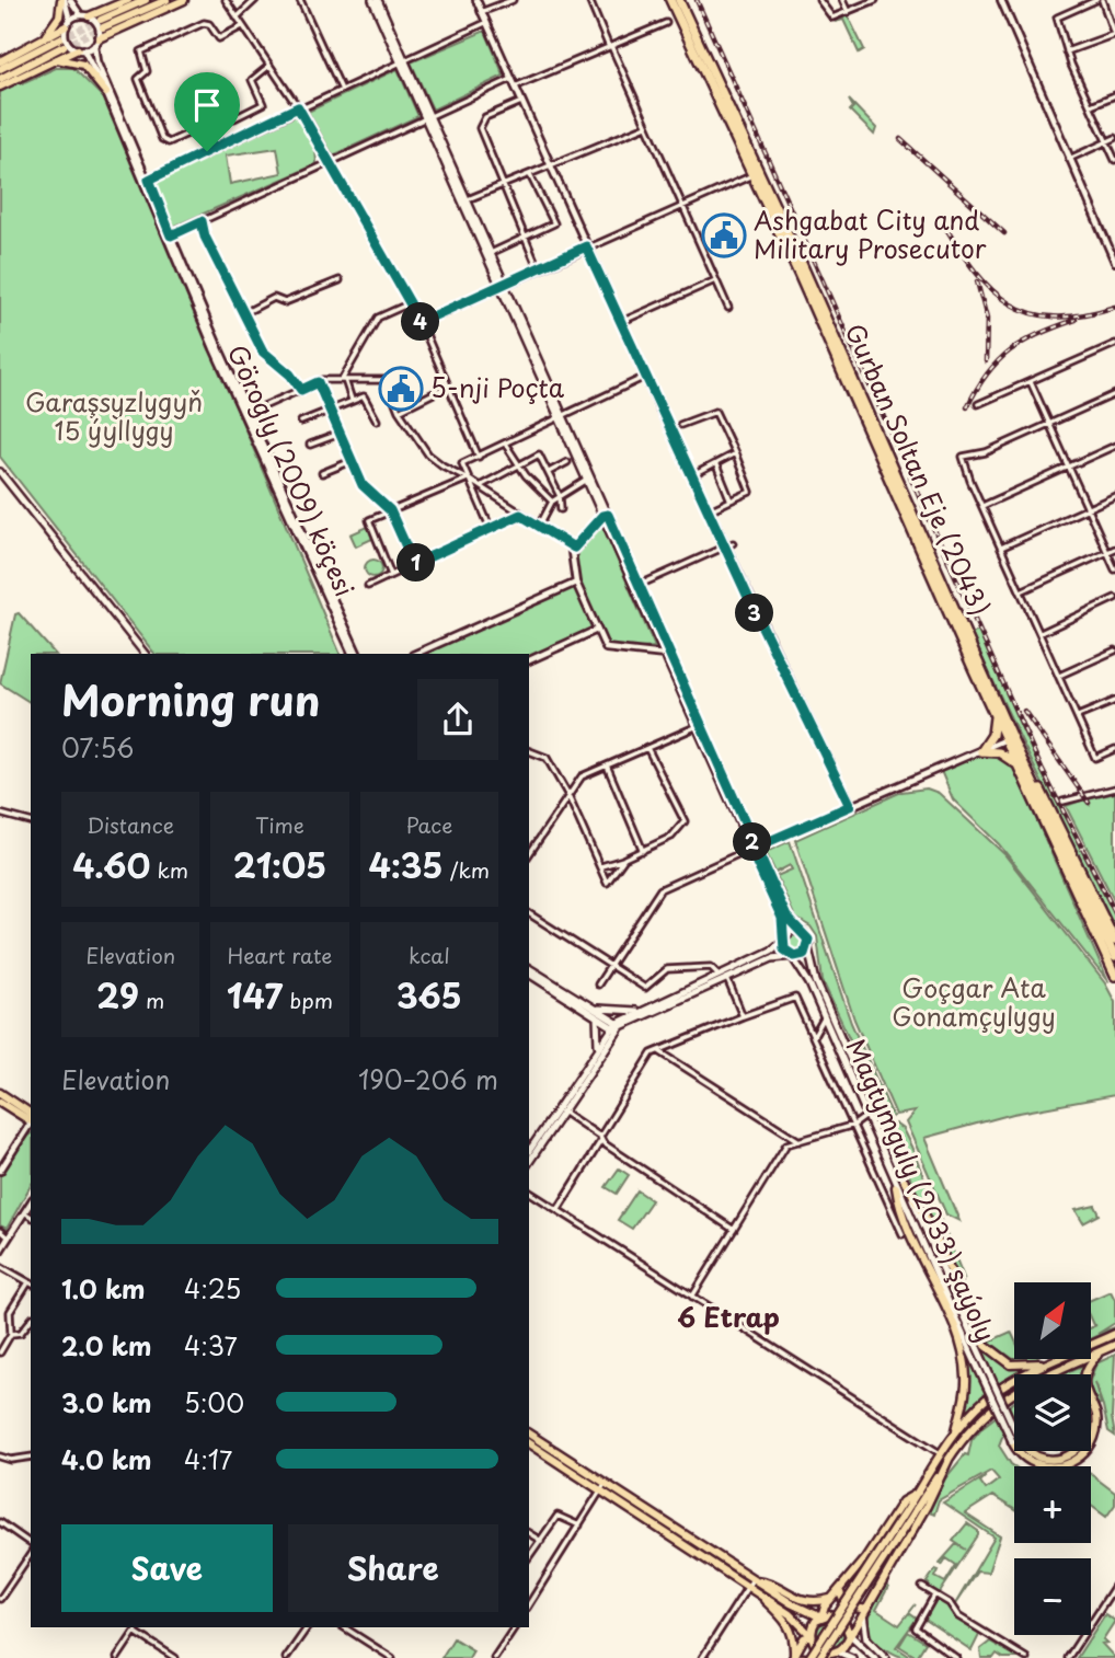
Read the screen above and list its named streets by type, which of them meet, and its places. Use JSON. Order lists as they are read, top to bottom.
{
  "streets": {
    "highway": ["Gurban Soltan Eje (2043)"],
    "main road": ["Magtymguly (2033) şaýoly"],
    "street": ["Görogly (2009) köçesi"]
  },
  "districts": ["6 Etrap"],
  "parks": ["Garaşsyzlygyň 15 ýyllygy", "Goçgar Ata Gonamçylygy"],
  "places": {
    "public building": ["Ashgabat City and Military Prosecutor", "5-nji Poçta"]
  },
  "north": "top right",
  "page": {
    "pins": [
      "4",
      "1",
      "3",
      "2"
    ],
    "heading": ["Morning run", "07:56"],
    "stats": [
      ["Distance", "4.60 km"],
      ["Time", "21:05"],
      ["Pace", "4:35 /km"],
      ["Elevation", "29 m"],
      ["Heart rate", "147 bpm"],
      ["kcal", "365"]
    ],
    "chart": ["Elevation", "190–206 m"],
    "list": [
      {
        "name": "1.0 km",
        "note": "4:25"
      },
      {
        "name": "2.0 km",
        "note": "4:37"
      },
      {
        "name": "3.0 km",
        "note": "5:00"
      },
      {
        "name": "4.0 km",
        "note": "4:17"
      }
    ],
    "map_buttons": ["+", "−"],
    "buttons": ["Save", "Share"]
  }
}
